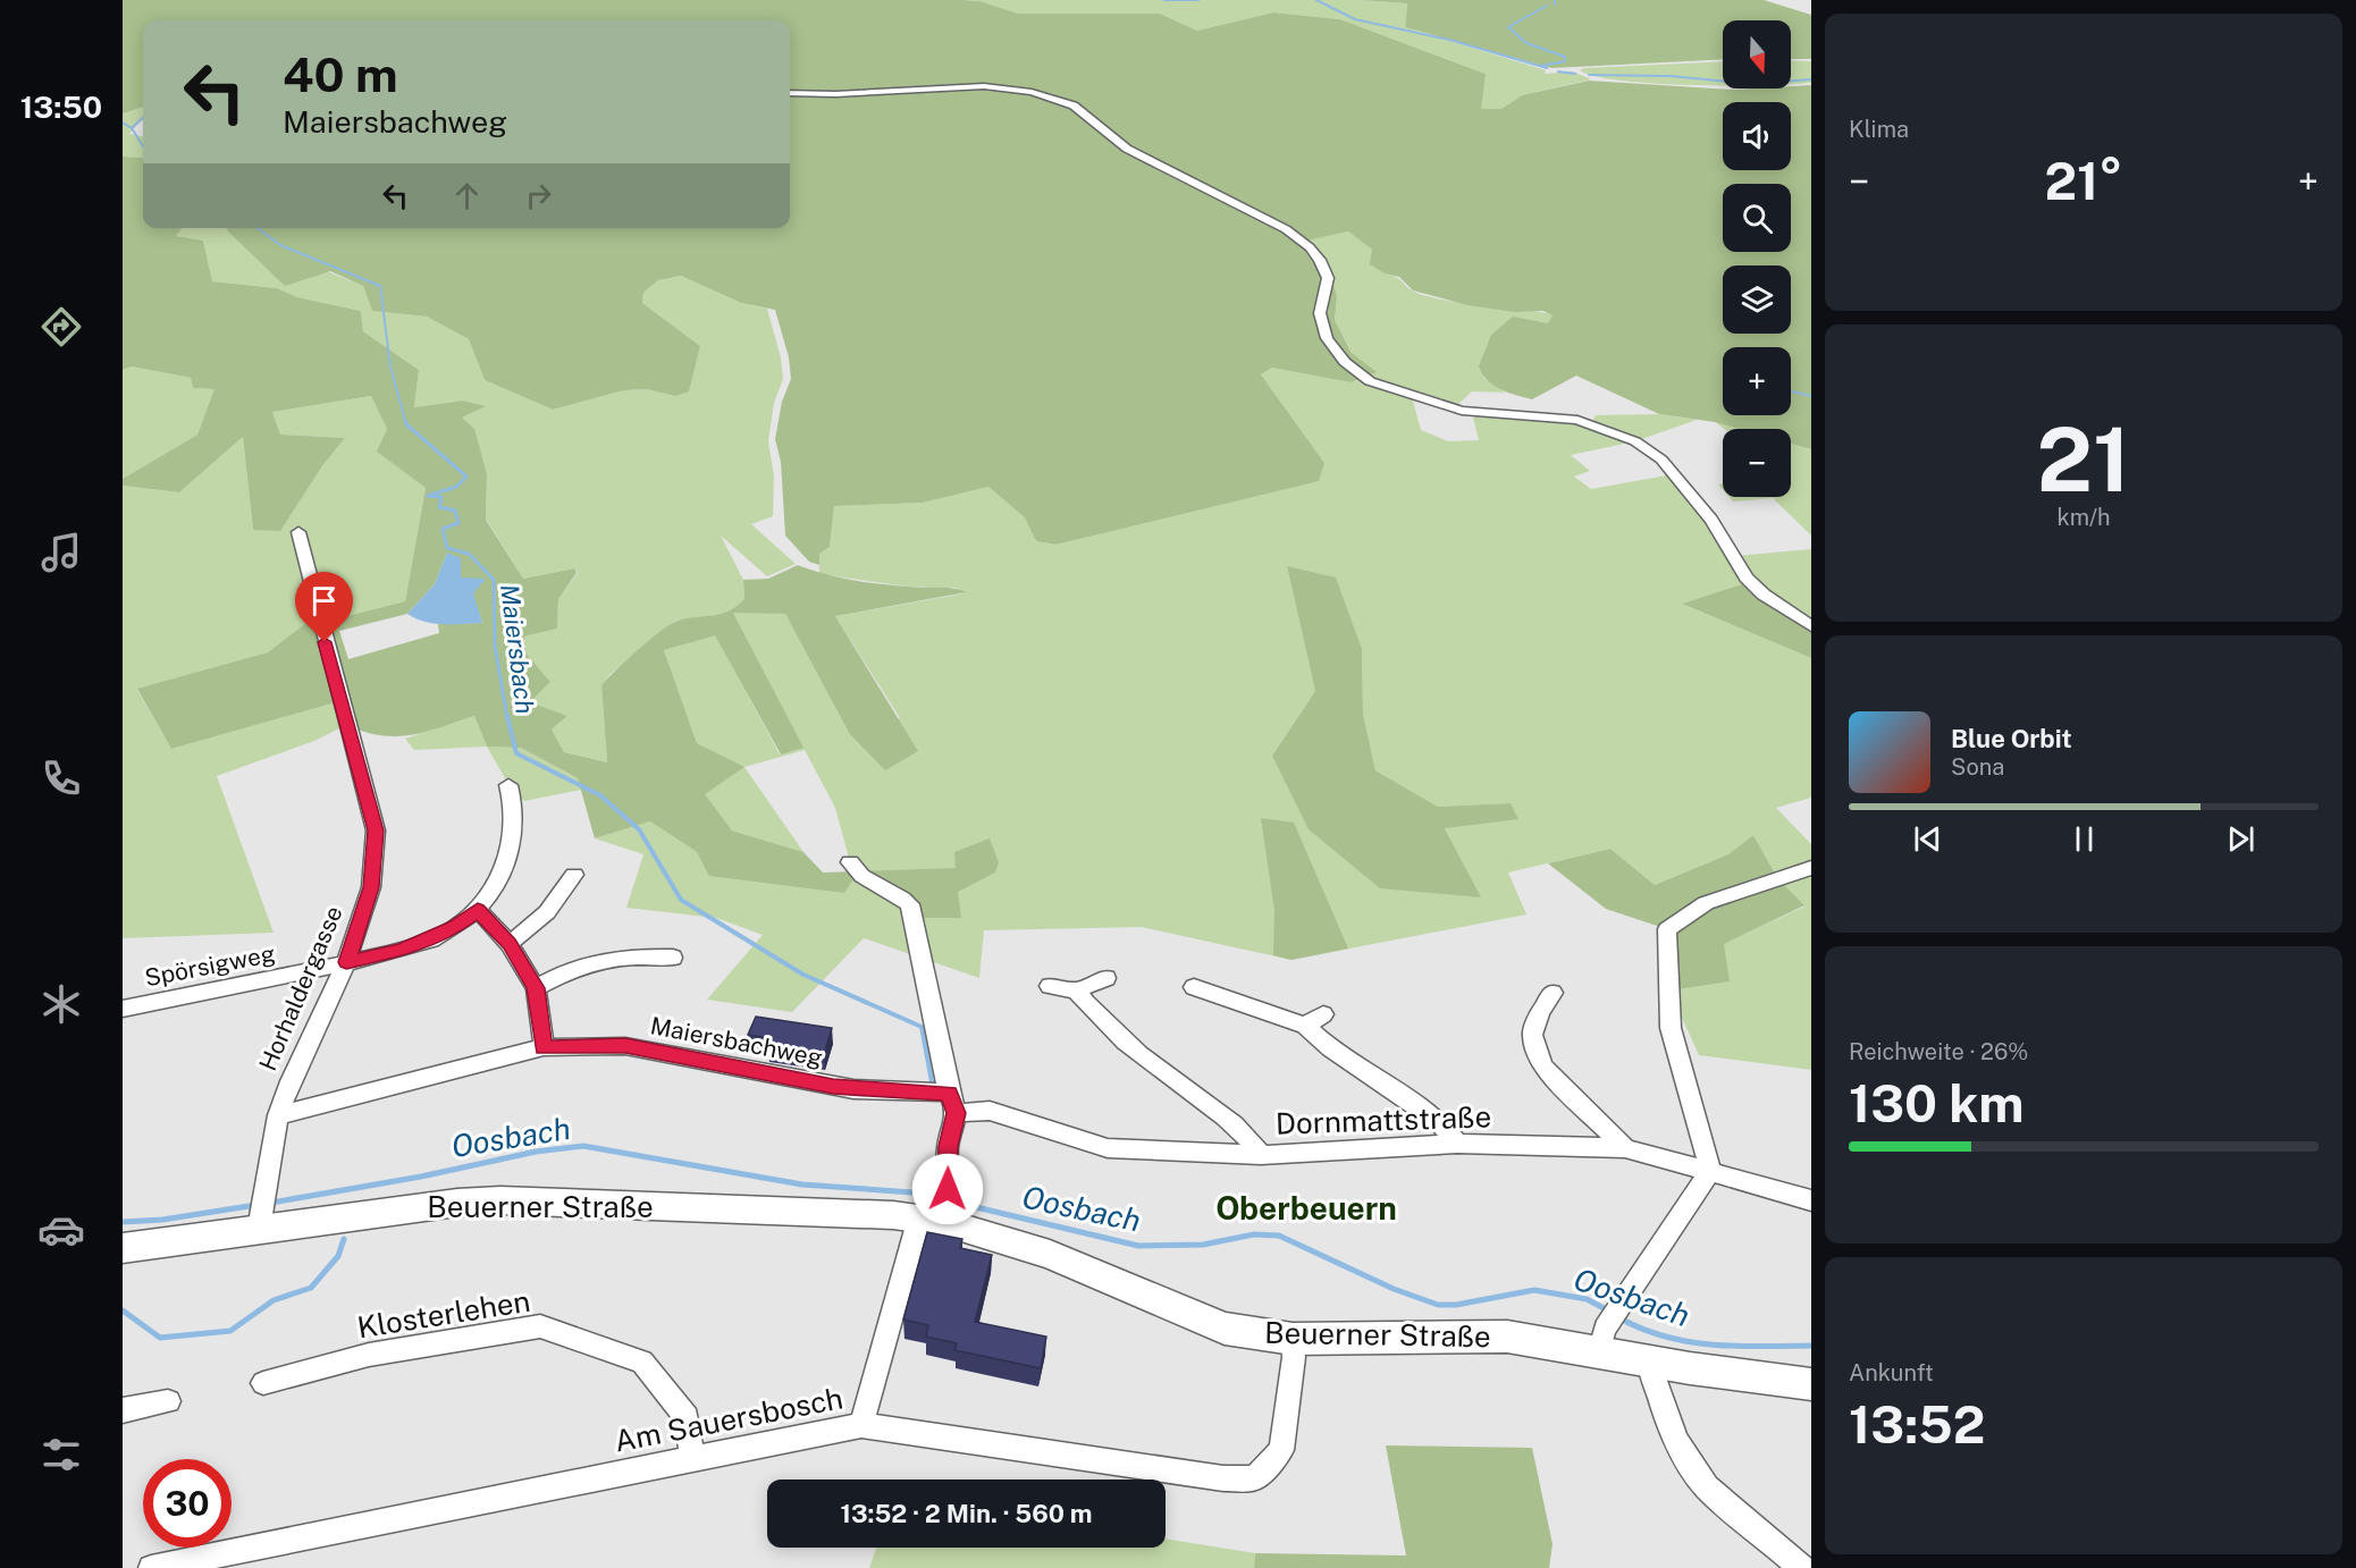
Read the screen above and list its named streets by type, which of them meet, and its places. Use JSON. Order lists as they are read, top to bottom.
{
  "streets": {
    "main road": ["Beuerner Straße"],
    "street": [
      "Spörsigweg",
      "Horhaldergasse",
      "Maiersbachweg",
      "Dornmattstraße",
      "Klosterlehen",
      "Am Sauersbosch"
    ]
  },
  "crossings": [
    ["Spörsigweg", "Horhaldergasse"],
    ["Horhaldergasse", "Maiersbachweg"],
    ["Horhaldergasse", "Beuerner Straße"],
    ["Beuerner Straße", "Am Sauersbosch"],
    ["Klosterlehen", "Am Sauersbosch"]
  ],
  "districts": ["Oberbeuern"],
  "water": ["Maiersbach", "Oosbach"],
  "north": "bottom",
  "page": {
    "tabs": "13:50",
    "tile": [
      "Klima",
      ["21", "km/h"],
      ["Reichweite · 26%", "130 km"],
      ["Ankunft", "13:52"]
    ],
    "map_buttons": ["+", "−"],
    "turn": ["40 m", "Maiersbachweg"],
    "heat": ["−", "21°", "+"],
    "song": ["Blue Orbit", "Sona"],
    "limit": "30",
    "trip": "13:52 · 2 Min. · 560 m"
  }
}
